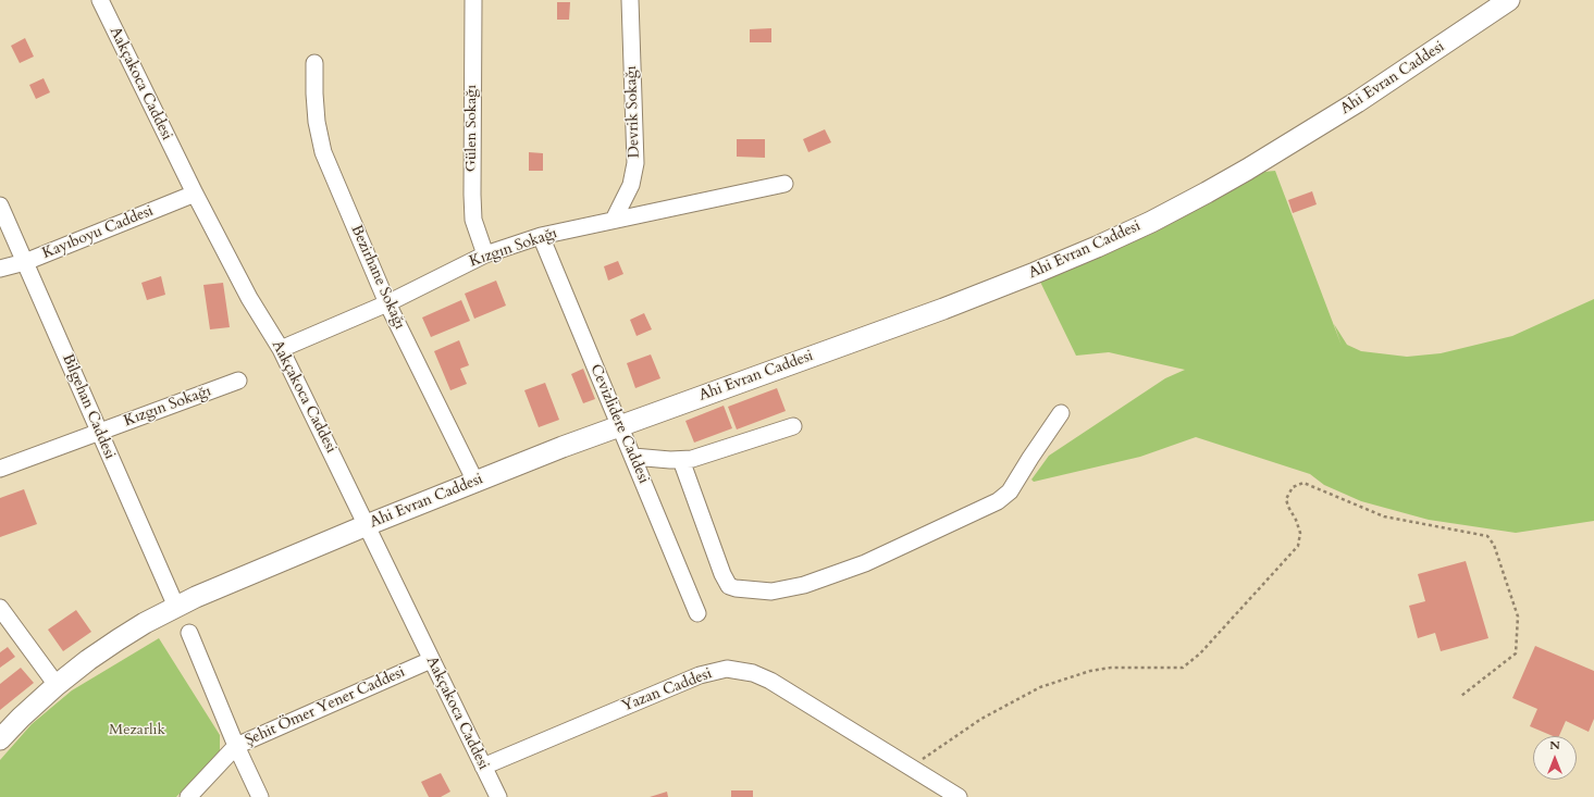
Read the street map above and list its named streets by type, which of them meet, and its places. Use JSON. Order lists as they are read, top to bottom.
{
  "streets": {
    "main road": ["Ahi Evran Caddesi"],
    "street": [
      "Aakçakoca Caddesi",
      "Devrik Sokağı",
      "Gülen Sokağı",
      "Kayıboyu Caddesi",
      "Kızgın Sokağı",
      "Bezirhane Sokağı",
      "Bilgehan Caddesi",
      "Cevizlidere Caddesi",
      "Yazan Caddesi",
      "Şehit Ömer Yener Caddesi"
    ]
  },
  "crossings": [
    ["Ahi Evran Caddesi", "Aakçakoca Caddesi"],
    ["Ahi Evran Caddesi", "Bezirhane Sokağı"],
    ["Ahi Evran Caddesi", "Bilgehan Caddesi"],
    ["Ahi Evran Caddesi", "Cevizlidere Caddesi"],
    ["Aakçakoca Caddesi", "Kayıboyu Caddesi"],
    ["Aakçakoca Caddesi", "Kızgın Sokağı"],
    ["Aakçakoca Caddesi", "Yazan Caddesi"],
    ["Aakçakoca Caddesi", "Şehit Ömer Yener Caddesi"],
    ["Devrik Sokağı", "Kızgın Sokağı"],
    ["Gülen Sokağı", "Kızgın Sokağı"],
    ["Kayıboyu Caddesi", "Bilgehan Caddesi"],
    ["Kızgın Sokağı", "Bezirhane Sokağı"],
    ["Kızgın Sokağı", "Bilgehan Caddesi"],
    ["Kızgın Sokağı", "Cevizlidere Caddesi"]
  ],
  "parks": ["Mezarlık"],
  "north": "top"
}
